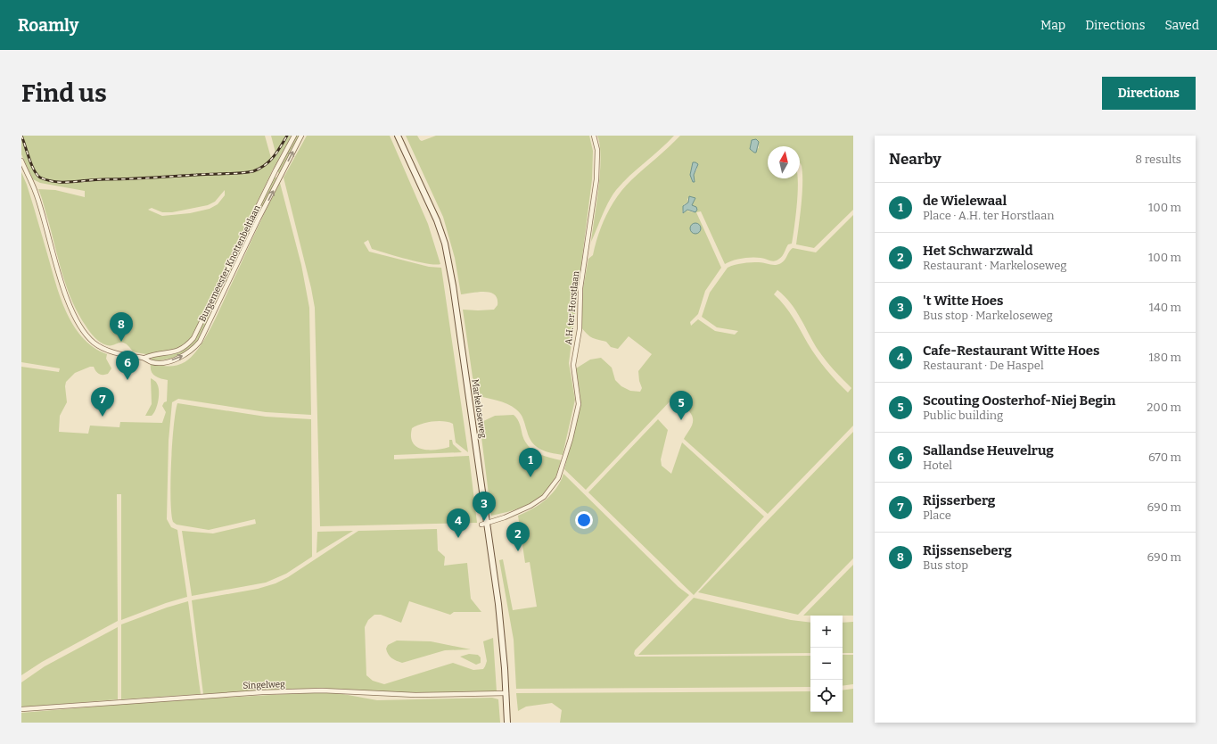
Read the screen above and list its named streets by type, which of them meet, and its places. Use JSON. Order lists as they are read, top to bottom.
{
  "streets": {
    "main road": ["Markeloseweg"],
    "street": ["Burgemeester Knottenbeltlaan", "A.H. ter Horstlaan", "Singelweg"]
  },
  "crossings": [
    ["A.H. ter Horstlaan", "Markeloseweg"],
    ["Markeloseweg", "Singelweg"]
  ],
  "north": "top",
  "page": {
    "header": "Roamly",
    "nav": ["Map", "Directions", "Saved"],
    "buttons": "Directions",
    "title": "Find us",
    "heading": ["Nearby", "8 results"],
    "list": [
      {
        "mark": "1",
        "name": "de Wielewaal",
        "note": "Place · A.H. ter Horstlaan",
        "value": "100 m"
      },
      {
        "mark": "2",
        "name": "Het Schwarzwald",
        "note": "Restaurant · Markeloseweg",
        "value": "100 m"
      },
      {
        "mark": "3",
        "name": "'t Witte Hoes",
        "note": "Bus stop · Markeloseweg",
        "value": "140 m"
      },
      {
        "mark": "4",
        "name": "Cafe-Restaurant Witte Hoes",
        "note": "Restaurant · De Haspel",
        "value": "180 m"
      },
      {
        "mark": "5",
        "name": "Scouting Oosterhof-Niej Begin",
        "note": "Public building",
        "value": "200 m"
      },
      {
        "mark": "6",
        "name": "Sallandse Heuvelrug",
        "note": "Hotel",
        "value": "670 m"
      },
      {
        "mark": "7",
        "name": "Rijsserberg",
        "note": "Place",
        "value": "690 m"
      },
      {
        "mark": "8",
        "name": "Rijssenseberg",
        "note": "Bus stop",
        "value": "690 m"
      }
    ],
    "pins": [
      "8",
      "6",
      "7",
      "5",
      "1",
      "3",
      "4",
      "2"
    ],
    "map_buttons": ["+", "−"]
  }
}
